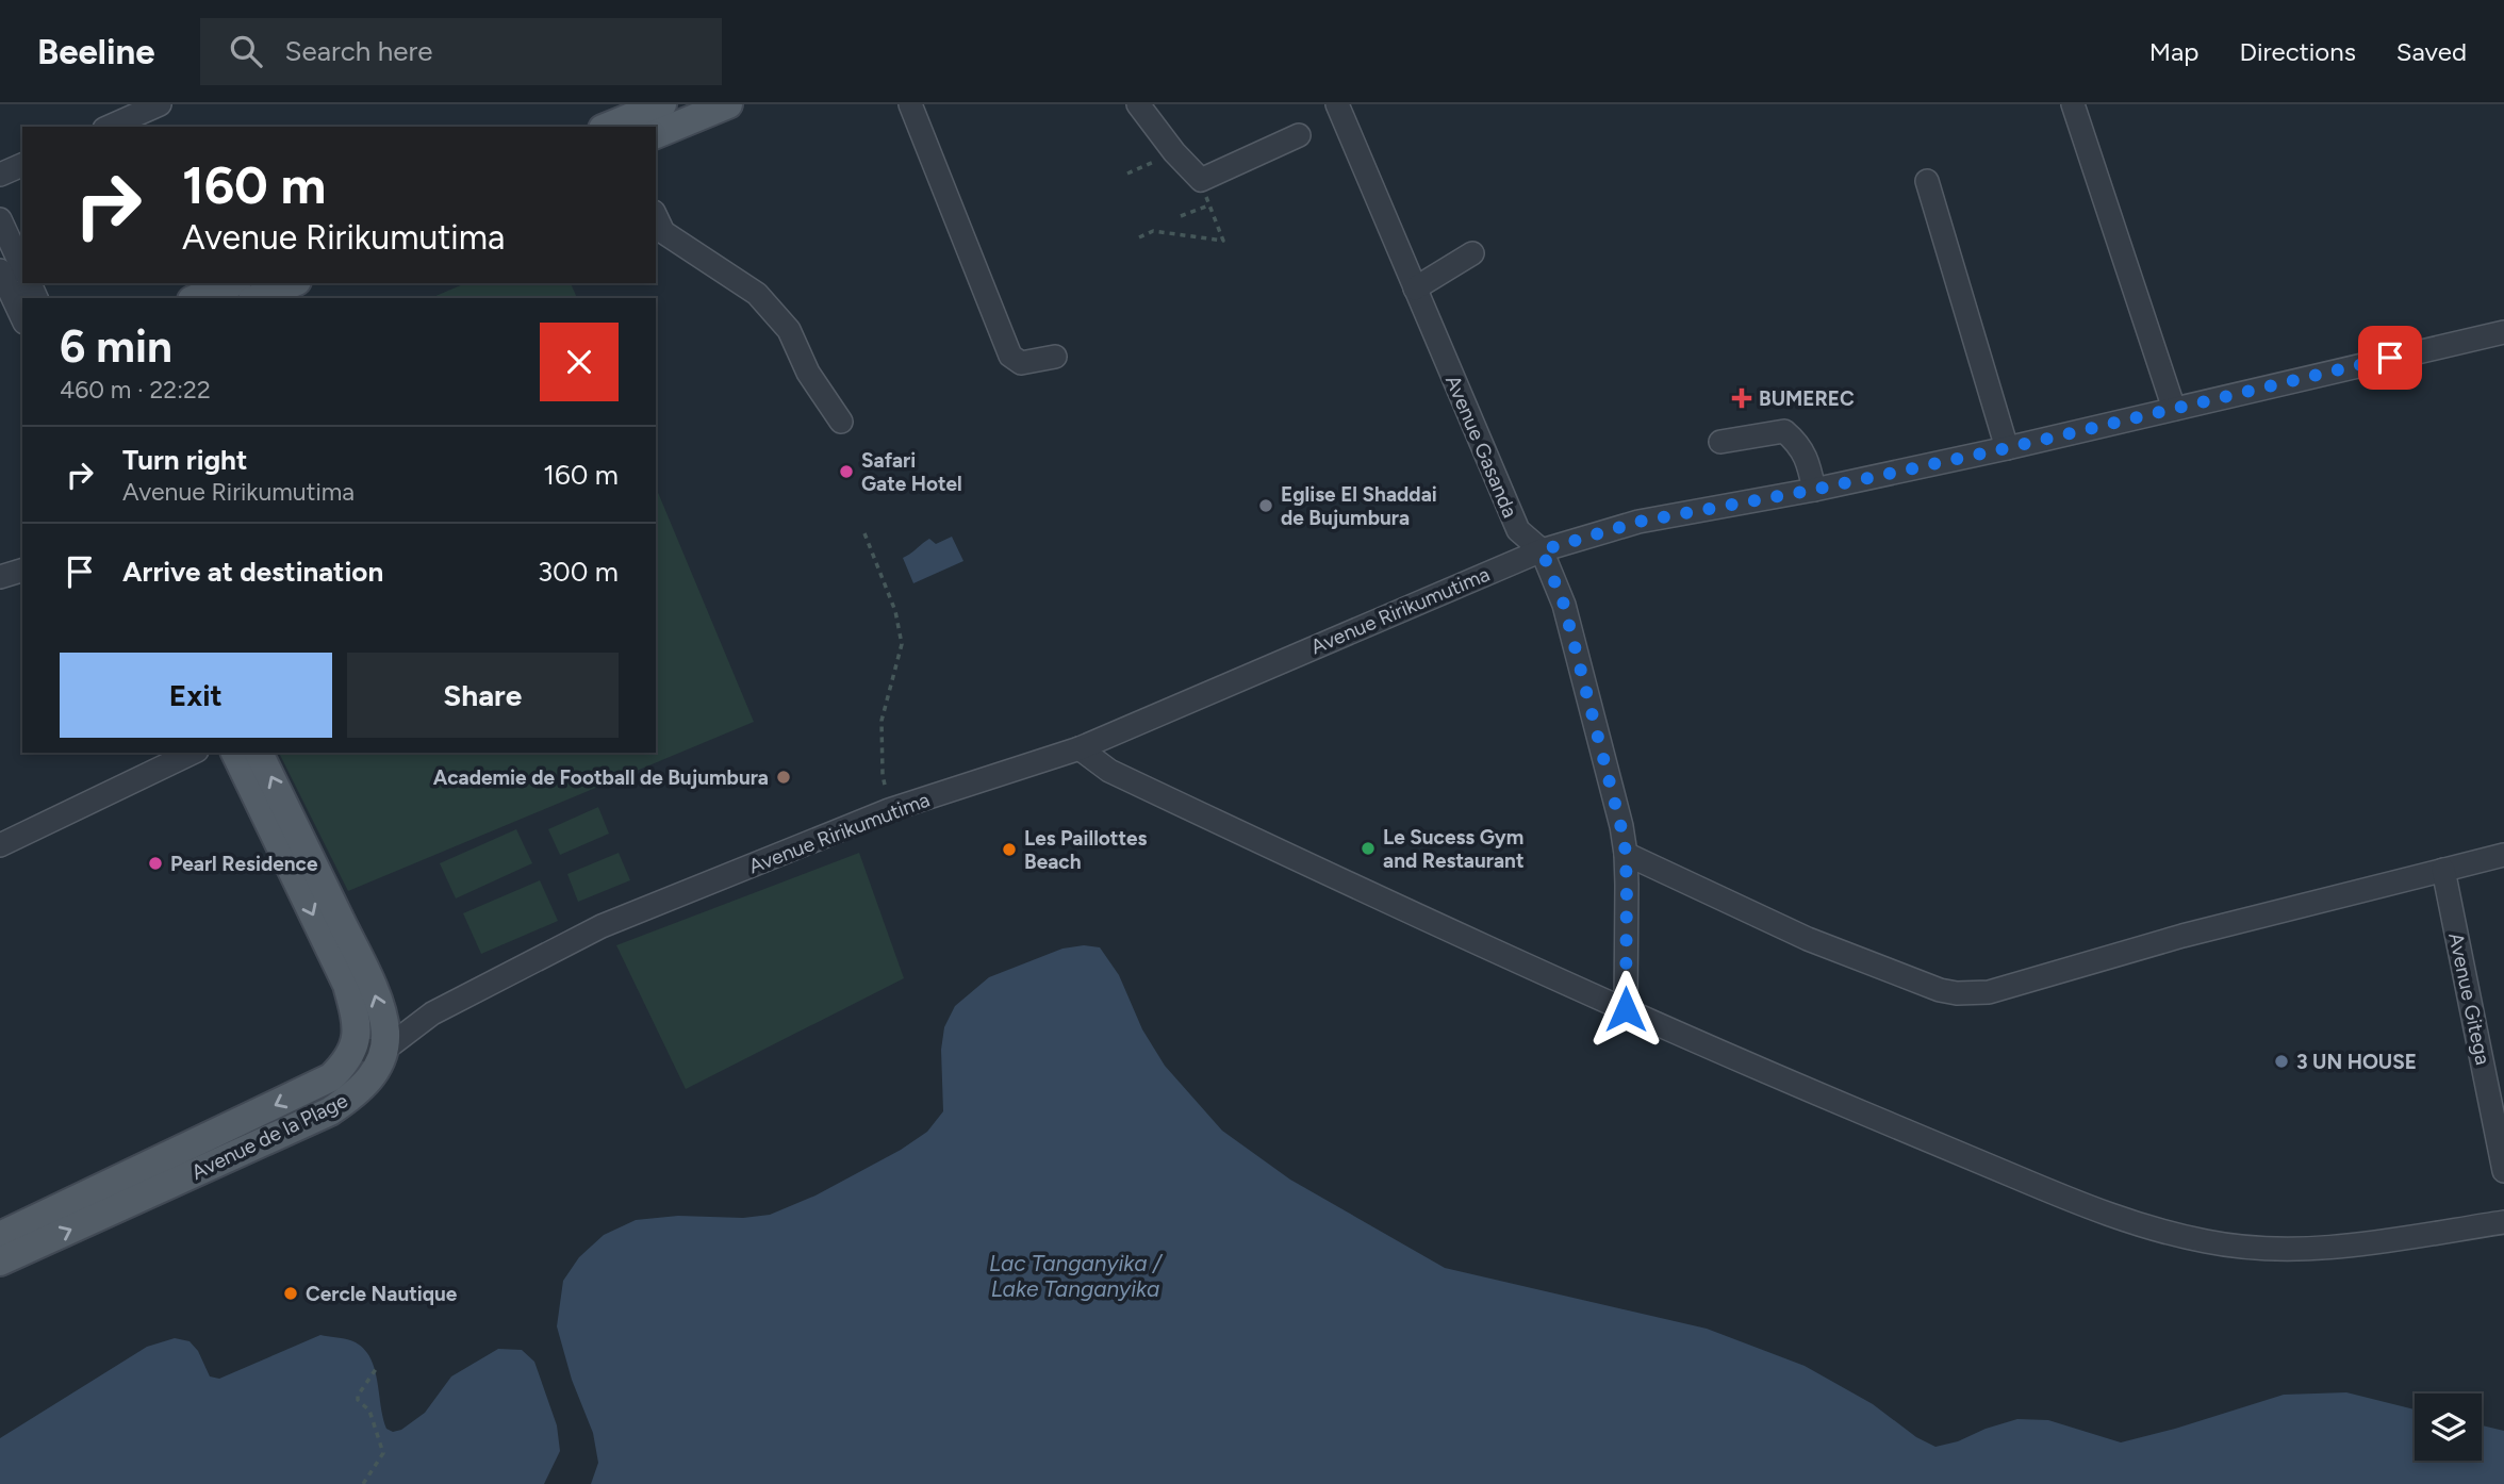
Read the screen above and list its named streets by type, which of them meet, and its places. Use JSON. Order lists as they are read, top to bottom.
{
  "streets": {
    "main road": ["Avenue de la Plage"],
    "street": ["Avenue Gasanda", "Avenue Ririkumutima", "Avenue Gitega"]
  },
  "crossings": [
    ["Avenue Gasanda", "Avenue Ririkumutima"],
    ["Avenue Ririkumutima", "Avenue de la Plage"]
  ],
  "water": ["Lac Tanganyika / Lake Tanganyika"],
  "places": {
    "health": ["BUMEREC"],
    "other": [
      "Safari Gate Hotel",
      "Eglise El Shaddai de Bujumbura",
      "Academie de Football de Bujumbura",
      "Le Sucess Gym and Restaurant",
      "Les Paillottes Beach",
      "Pearl Residence",
      "3 UN HOUSE",
      "Cercle Nautique"
    ]
  },
  "page": {
    "header": "Beeline",
    "search": "Search here",
    "nav": ["Map", "Directions", "Saved"],
    "turn": ["160 m", "Avenue Ririkumutima"],
    "heading": ["6 min", "460 m · 22:22"],
    "list": [
      {
        "name": "Turn right",
        "note": "Avenue Ririkumutima",
        "value": "160 m"
      },
      {
        "name": "Arrive at destination",
        "value": "300 m"
      }
    ],
    "buttons": ["Exit", "Share"]
  }
}
